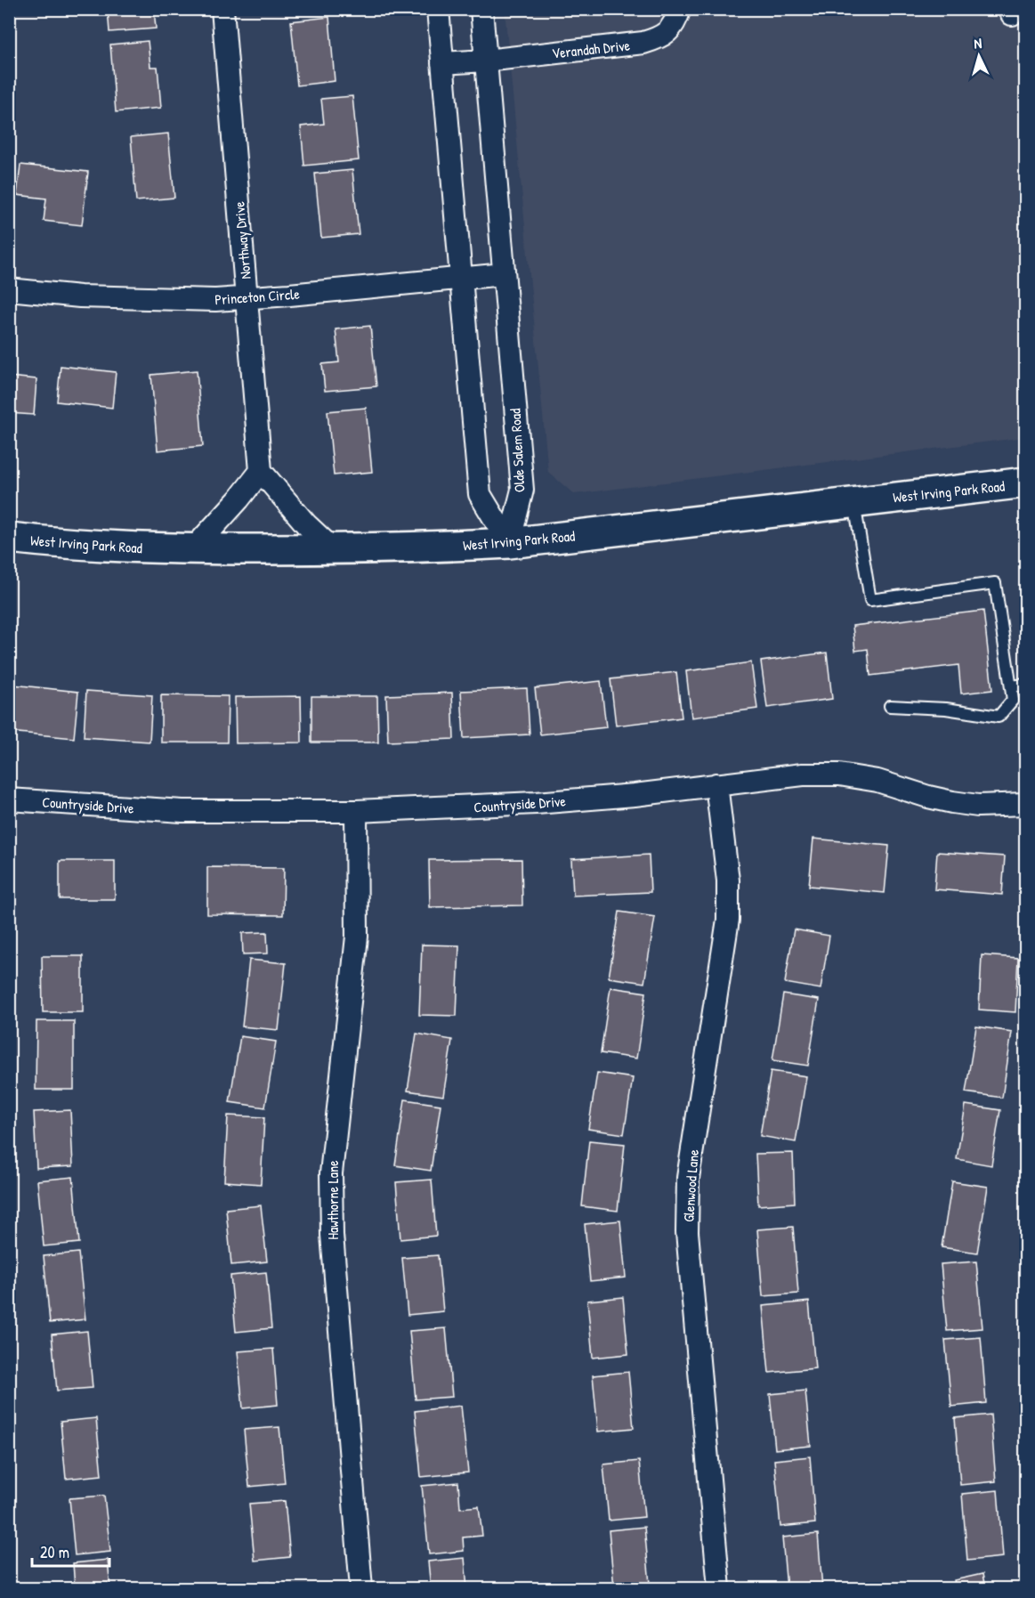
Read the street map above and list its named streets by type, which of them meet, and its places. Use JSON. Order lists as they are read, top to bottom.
{
  "streets": {
    "main road": ["West Irving Park Road"],
    "street": [
      "Verandah Drive",
      "Northway Drive",
      "Princeton Circle",
      "Olde Salem Road",
      "Countryside Drive",
      "Glenwood Lane",
      "Hawthorne Lane"
    ]
  },
  "crossings": [
    ["Verandah Drive", "Olde Salem Road"],
    ["Northway Drive", "Princeton Circle"],
    ["Princeton Circle", "Olde Salem Road"],
    ["Olde Salem Road", "West Irving Park Road"],
    ["Countryside Drive", "Glenwood Lane"],
    ["Countryside Drive", "Hawthorne Lane"]
  ],
  "scale_bar": "20 m",
  "north": "top"
}
